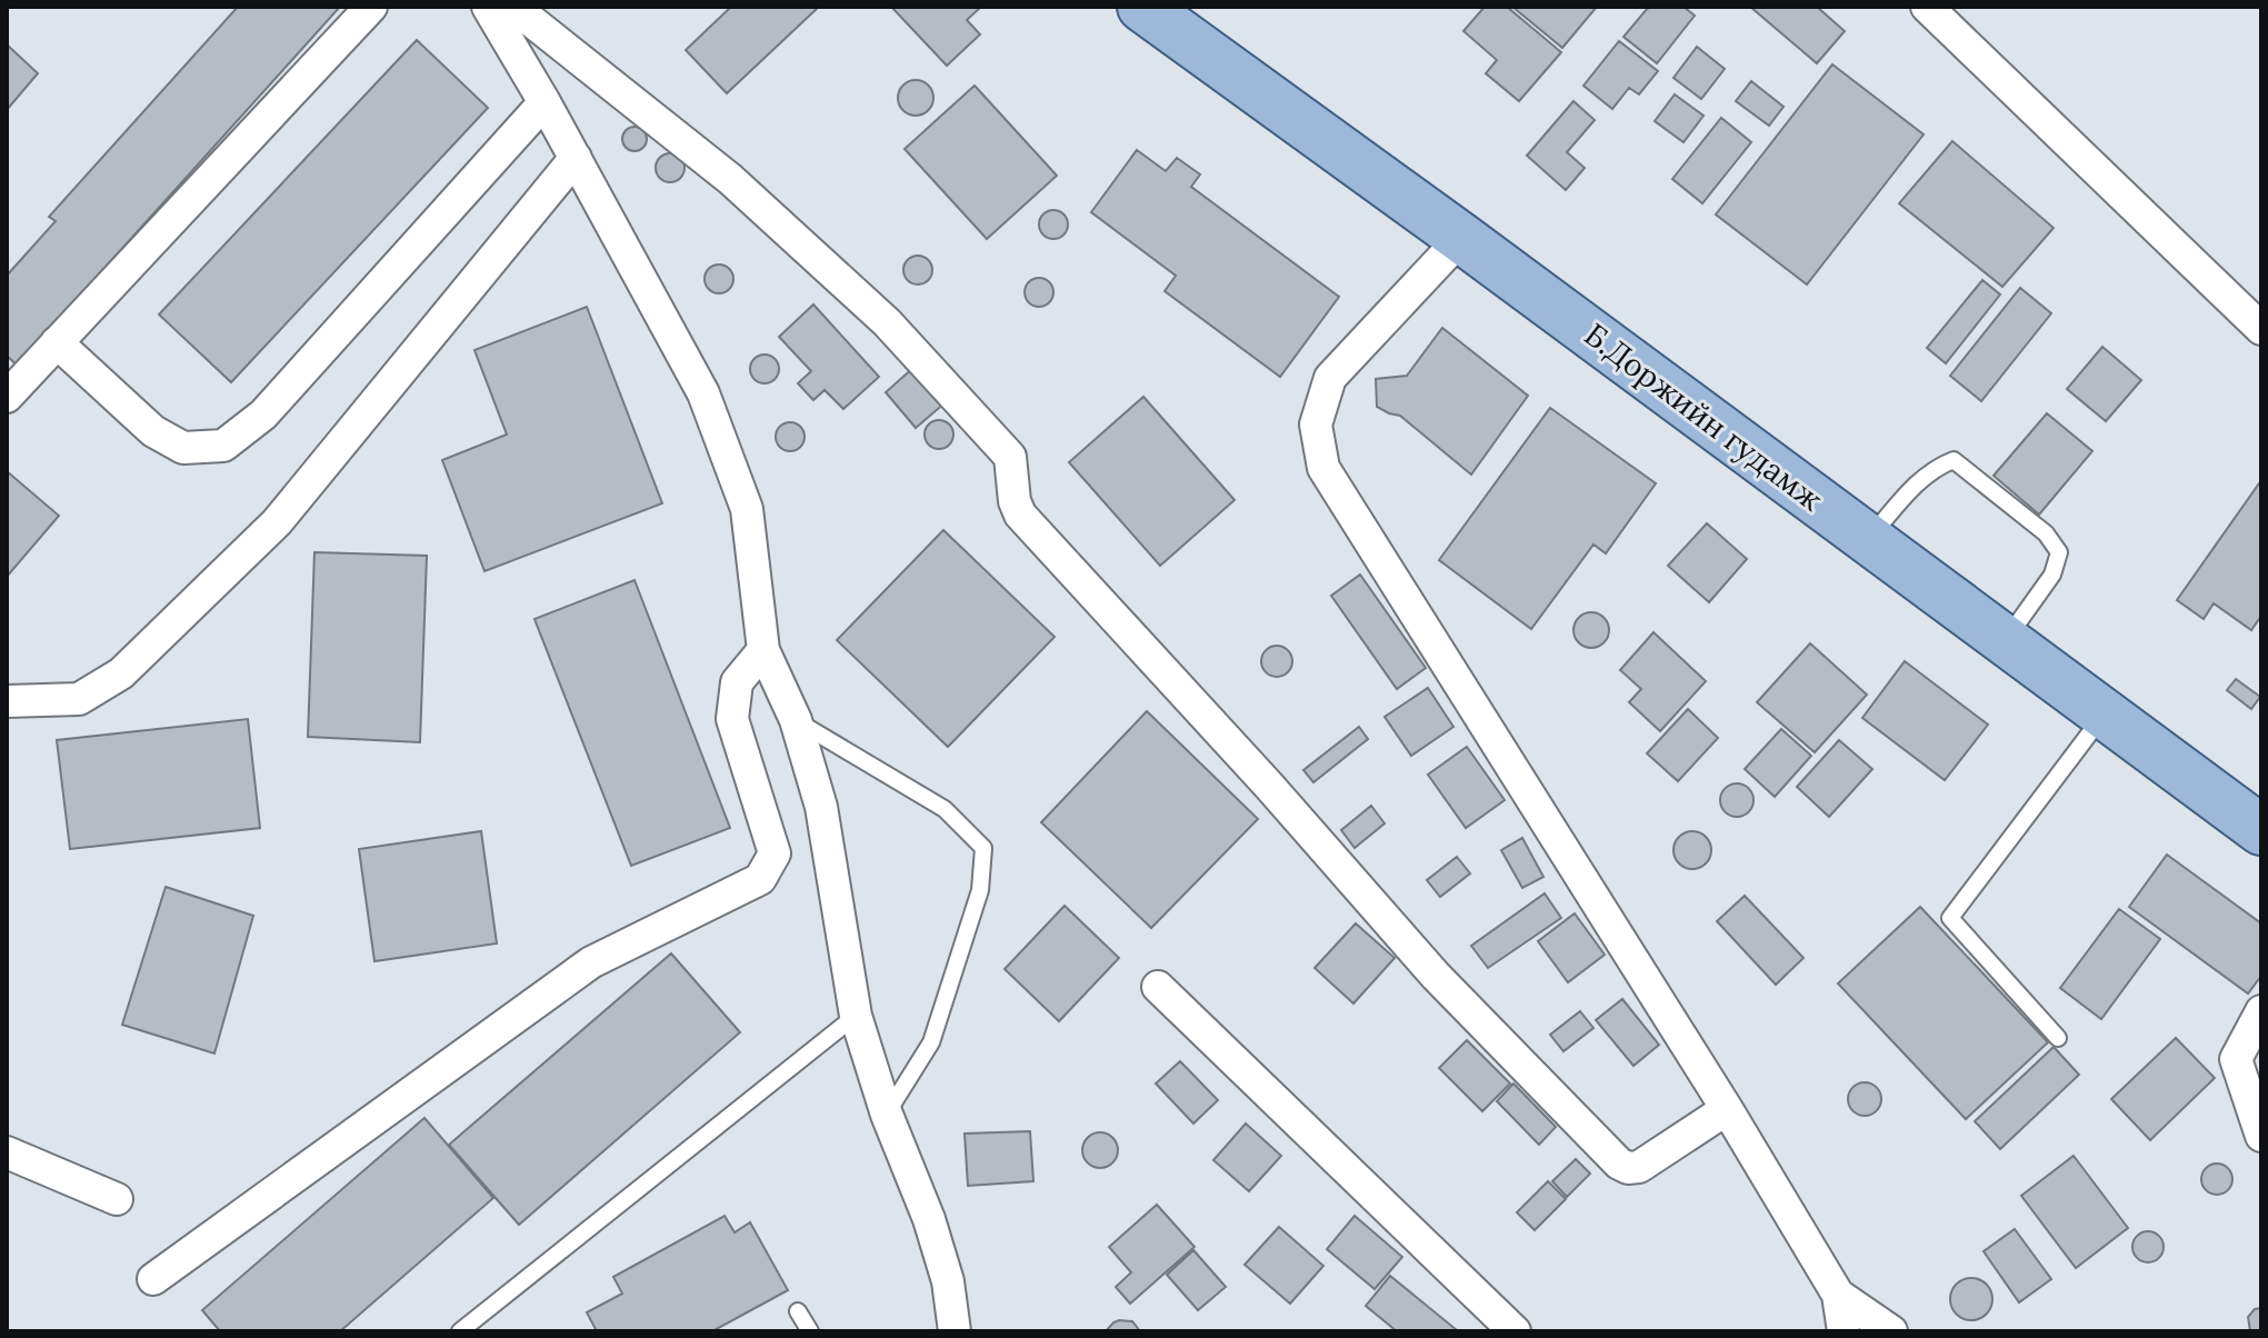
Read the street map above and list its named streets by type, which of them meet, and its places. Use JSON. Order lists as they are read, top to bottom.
{
  "streets": {
    "main road": ["Б.Доржийн гудамж"]
  }
}
